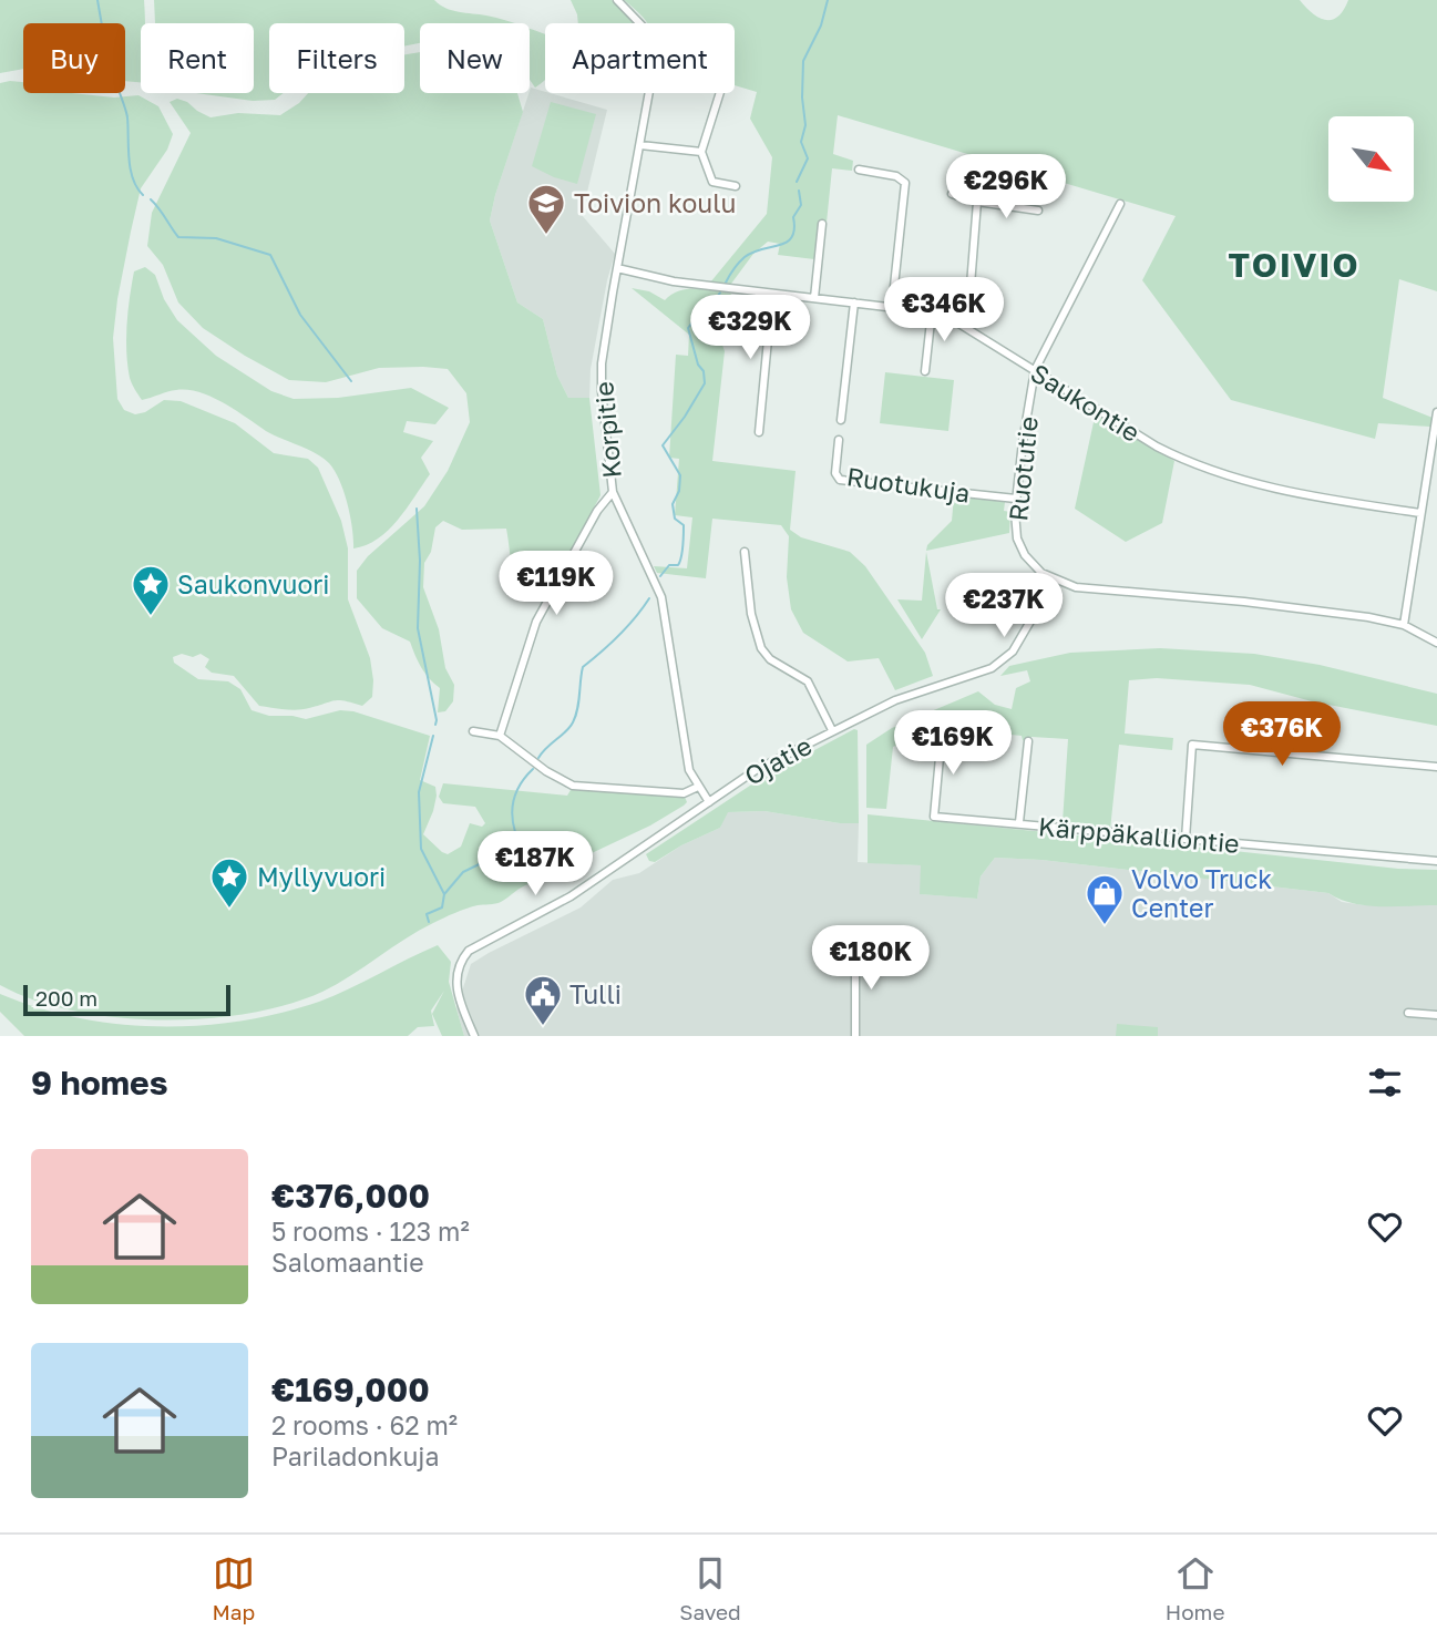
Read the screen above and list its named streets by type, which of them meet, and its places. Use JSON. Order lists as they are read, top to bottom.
{
  "streets": {
    "street": [
      "Saukontie",
      "Korpitie",
      "Ruotutie",
      "Ruotukuja",
      "Ojatie",
      "Kärppäkalliontie"
    ]
  },
  "crossings": [
    ["Saukontie", "Korpitie"],
    ["Saukontie", "Ruotutie"],
    ["Ruotutie", "Ruotukuja"],
    ["Ruotutie", "Ojatie"]
  ],
  "districts": ["TOIVIO"],
  "places": {
    "school or university": ["Toivion koulu"],
    "place": ["Saukonvuori", "Myllyvuori"],
    "shop": ["Volvo Truck Center"],
    "public building": ["Tulli"]
  },
  "scale_bar": "200 m",
  "north": "bottom right",
  "page": {
    "chip": [
      "Buy",
      "Rent",
      "Filters",
      "New",
      "Apartment"
    ],
    "price": [
      "€296K",
      "€346K",
      "€329K",
      "€119K",
      "€237K",
      "€376K",
      "€169K",
      "€187K",
      "€180K"
    ],
    "scale": "200 m",
    "heading": "9 homes",
    "list": [
      {
        "name": "€376,000",
        "note": "5 rooms · 123 m² · Salomaantie"
      },
      {
        "name": "€169,000",
        "note": "2 rooms · 62 m² · Pariladonkuja"
      }
    ],
    "tabs": ["Map", "Saved", "Home"]
  }
}
